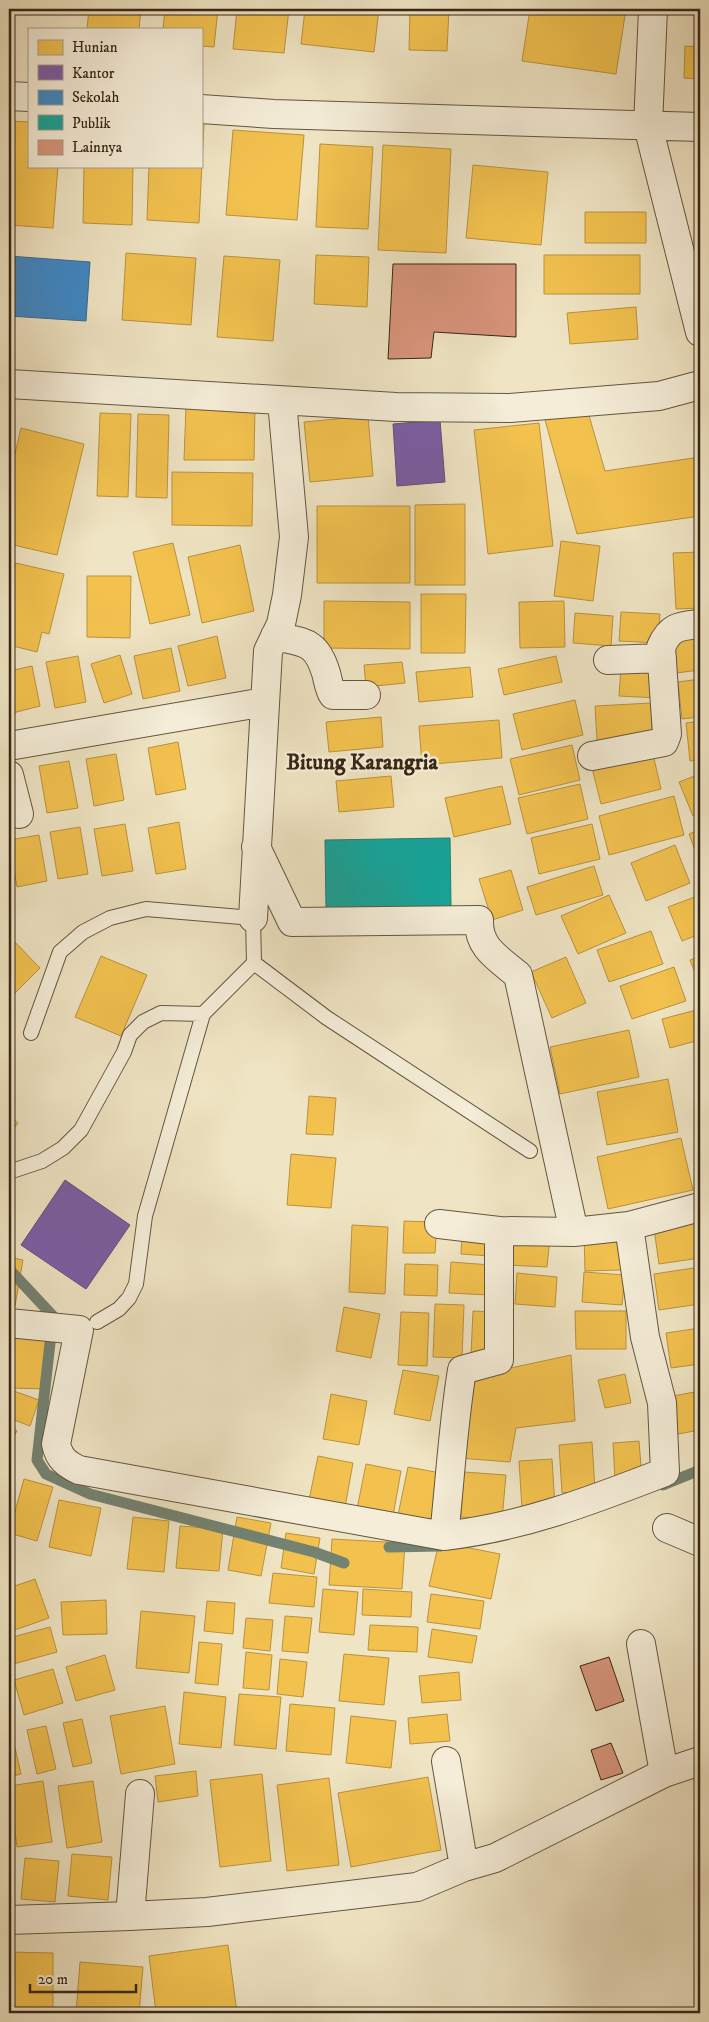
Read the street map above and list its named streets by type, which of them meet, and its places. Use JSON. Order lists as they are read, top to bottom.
{
  "districts": ["Bitung Karangria"],
  "legend": [
    "Hunian",
    "Kantor",
    "Sekolah",
    "Publik",
    "Lainnya"
  ],
  "scale_bar": "20 m"
}
